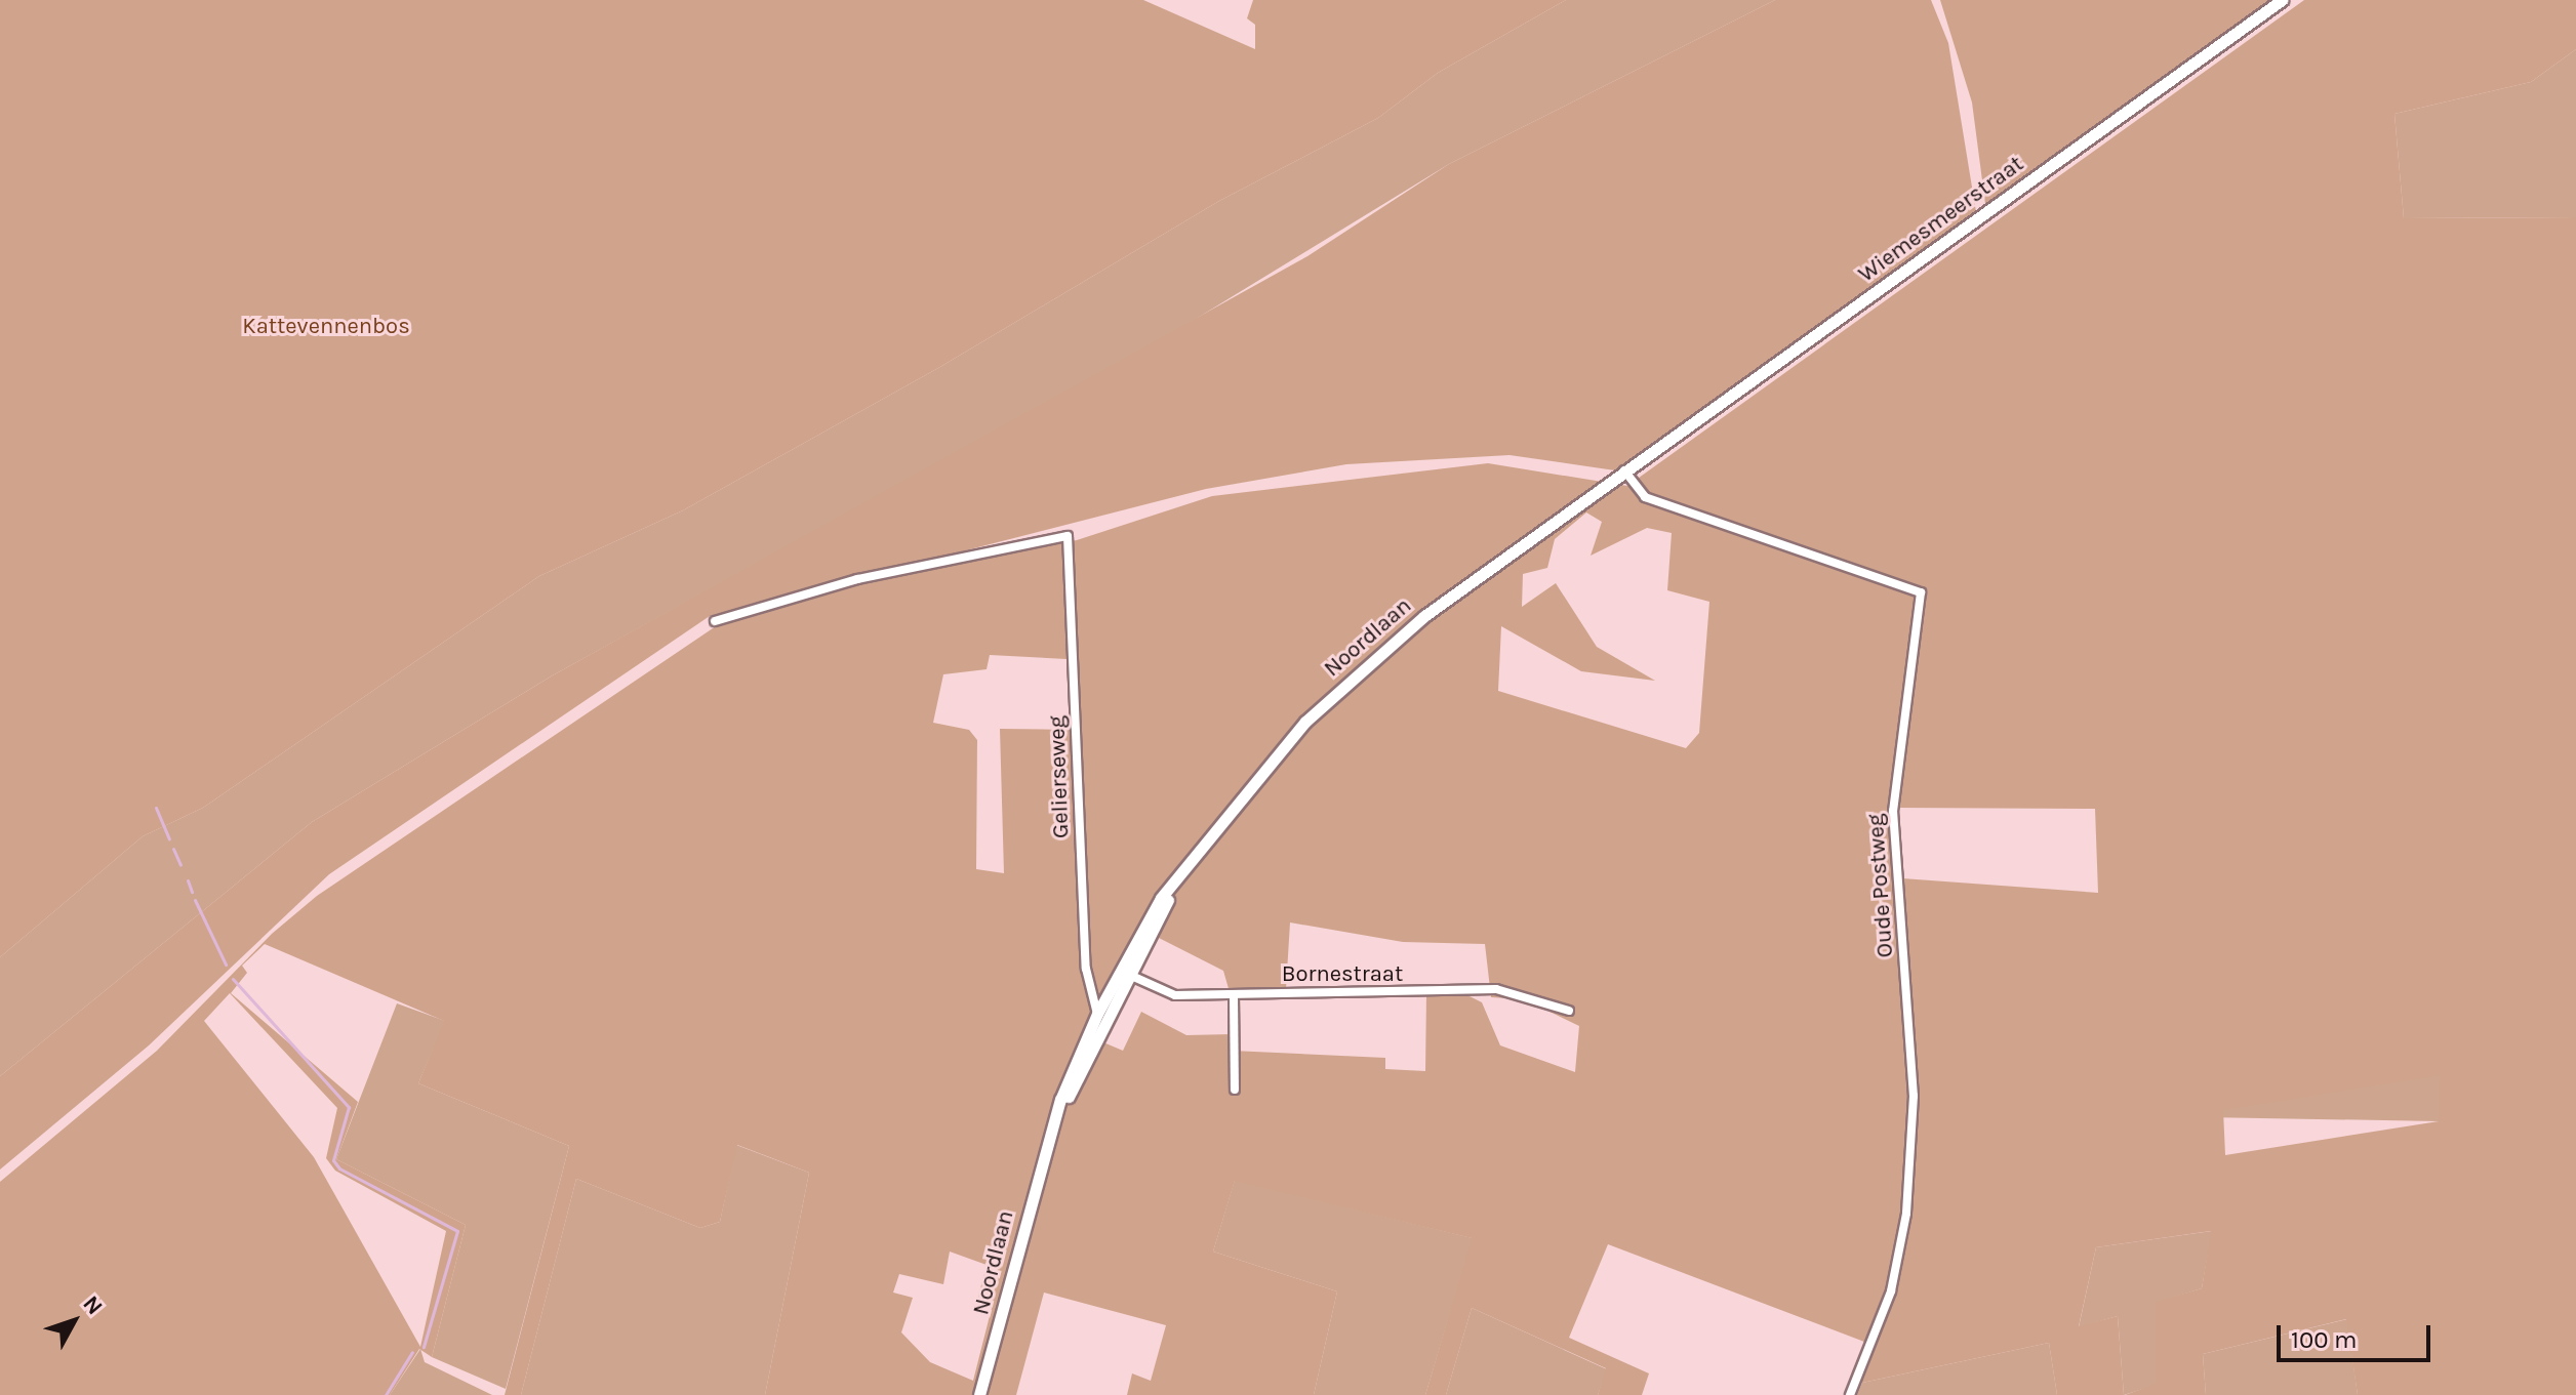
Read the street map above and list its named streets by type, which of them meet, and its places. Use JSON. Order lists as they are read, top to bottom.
{
  "streets": {
    "main road": ["Wiemesmeerstraat", "Noordlaan"],
    "street": ["Gelierseweg", "Oude Postweg", "Bornestraat"]
  },
  "crossings": [
    ["Wiemesmeerstraat", "Noordlaan"],
    ["Wiemesmeerstraat", "Oude Postweg"],
    ["Noordlaan", "Gelierseweg"],
    ["Noordlaan", "Oude Postweg"],
    ["Noordlaan", "Bornestraat"]
  ],
  "parks": ["Kattevennenbos"],
  "scale_bar": "100 m",
  "north": "top right"
}
